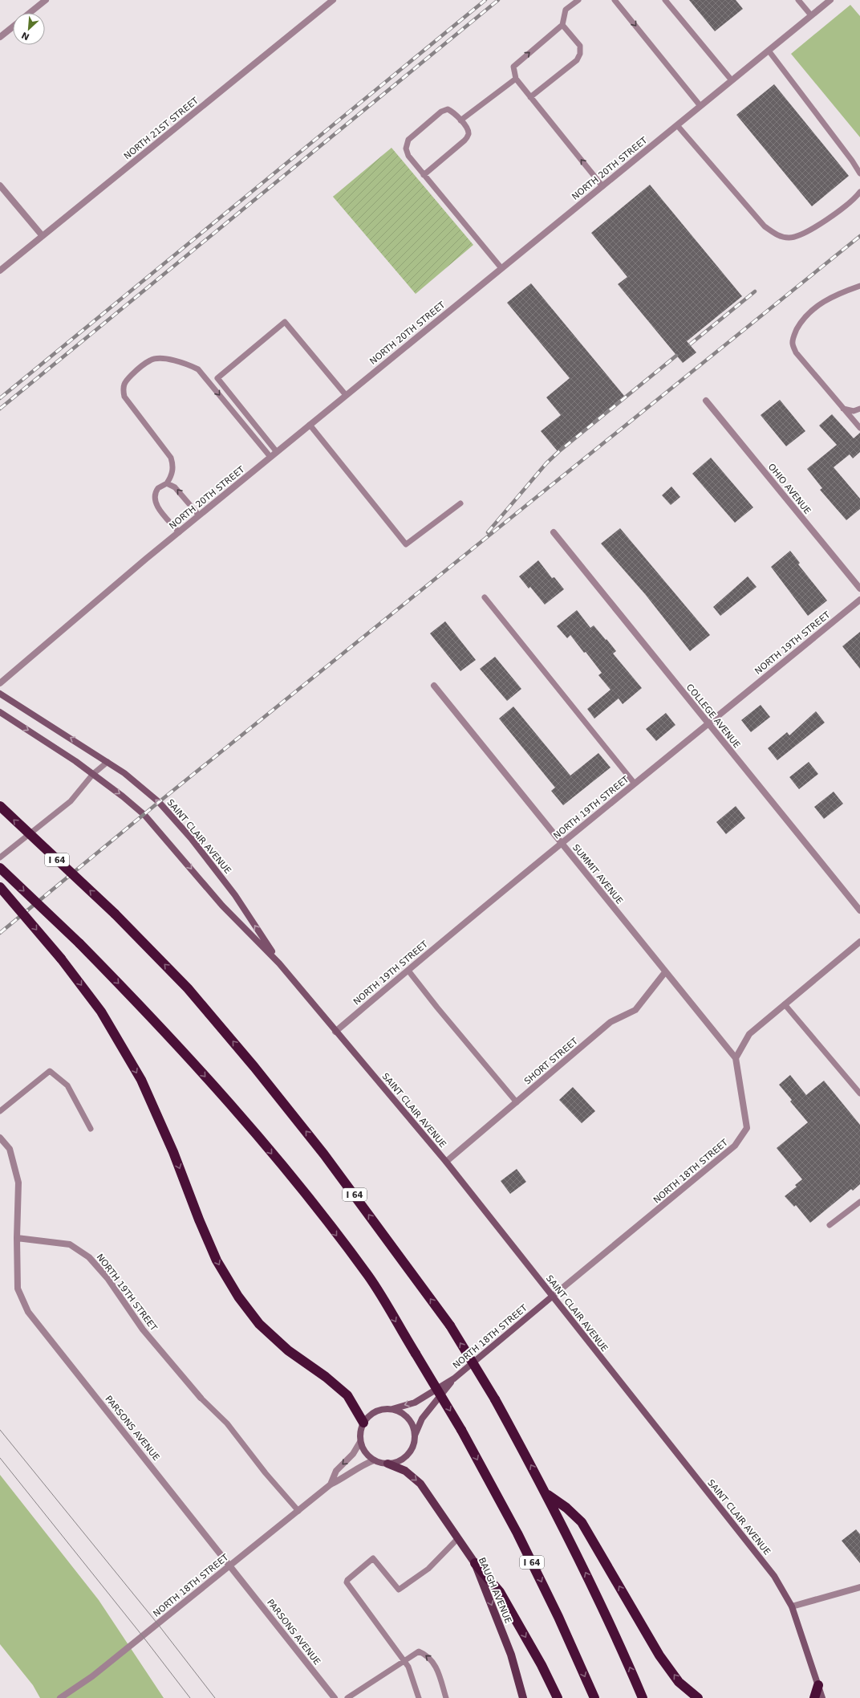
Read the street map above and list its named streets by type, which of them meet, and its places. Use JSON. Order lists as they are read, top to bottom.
{
  "streets": {
    "highway": ["I 64"],
    "main road": ["SAINT CLAIR AVENUE", "NORTH 18TH STREET", "BAUGH AVENUE"],
    "street": [
      "NORTH 21ST STREET",
      "NORTH 20TH STREET",
      "OHIO AVENUE",
      "NORTH 19TH STREET",
      "COLLEGE AVENUE",
      "SUMMIT AVENUE",
      "SHORT STREET",
      "PARSONS AVENUE"
    ]
  },
  "crossings": [
    ["NORTH 19TH STREET", "COLLEGE AVENUE"],
    ["NORTH 19TH STREET", "SAINT CLAIR AVENUE"],
    ["NORTH 19TH STREET", "SUMMIT AVENUE"],
    ["NORTH 19TH STREET", "PARSONS AVENUE"],
    ["SAINT CLAIR AVENUE", "SHORT STREET"],
    ["SAINT CLAIR AVENUE", "NORTH 18TH STREET"],
    ["SUMMIT AVENUE", "SHORT STREET"],
    ["SUMMIT AVENUE", "NORTH 18TH STREET"],
    ["NORTH 18TH STREET", "PARSONS AVENUE"],
    ["NORTH 18TH STREET", "BAUGH AVENUE"]
  ],
  "one_way": ["BAUGH AVENUE"],
  "north": "bottom left"
}
